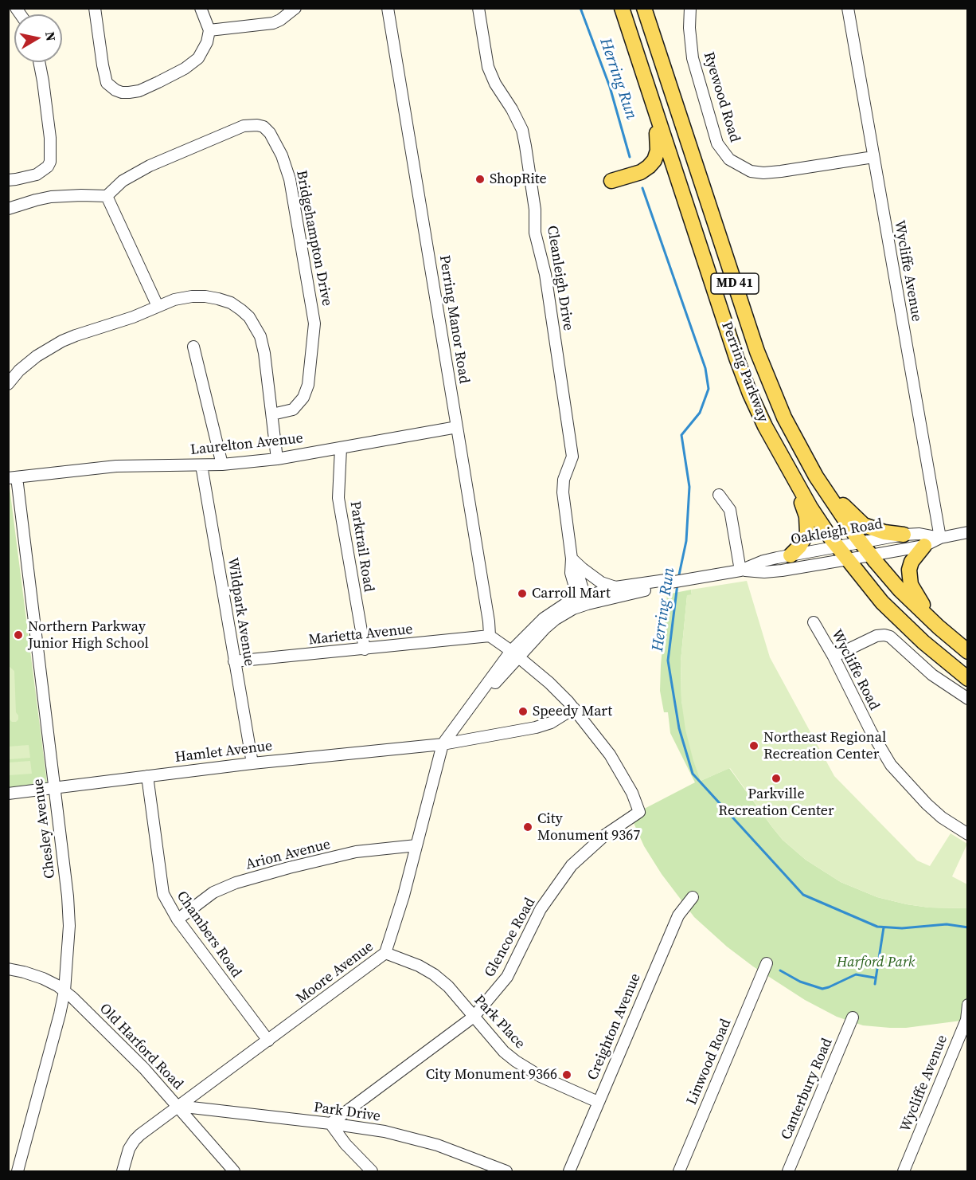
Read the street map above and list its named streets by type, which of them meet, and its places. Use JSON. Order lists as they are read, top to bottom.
{
  "streets": {
    "main road": ["MD 41", "Perring Parkway"],
    "street": [
      "Ryewood Road",
      "Bridgehampton Drive",
      "Wycliffe Avenue",
      "Cleanleigh Drive",
      "Perring Manor Road",
      "Laurelton Avenue",
      "Oakleigh Road",
      "Parktrail Road",
      "Wildpark Avenue",
      "Marietta Avenue",
      "Wycliffe Road",
      "Hamlet Avenue",
      "Chesley Avenue",
      "Arion Avenue",
      "Chambers Road",
      "Glencoe Road",
      "Moore Avenue",
      "Park Place",
      "Creighton Avenue",
      "Old Harford Road",
      "Linwood Road",
      "Canterbury Road",
      "Park Drive"
    ]
  },
  "crossings": [
    ["Ryewood Road", "Wycliffe Avenue"],
    ["Wycliffe Avenue", "Oakleigh Road"],
    ["Cleanleigh Drive", "Oakleigh Road"],
    ["Perring Manor Road", "Laurelton Avenue"],
    ["Perring Manor Road", "Marietta Avenue"],
    ["Perring Parkway", "Oakleigh Road"],
    ["Laurelton Avenue", "Parktrail Road"],
    ["Laurelton Avenue", "Wildpark Avenue"],
    ["Laurelton Avenue", "Chesley Avenue"],
    ["Oakleigh Road", "Moore Avenue"],
    ["Parktrail Road", "Marietta Avenue"],
    ["Wildpark Avenue", "Marietta Avenue"],
    ["Wildpark Avenue", "Hamlet Avenue"],
    ["Hamlet Avenue", "Chesley Avenue"],
    ["Hamlet Avenue", "Chambers Road"],
    ["Hamlet Avenue", "Glencoe Road"],
    ["Hamlet Avenue", "Moore Avenue"],
    ["Chesley Avenue", "Old Harford Road"],
    ["Arion Avenue", "Chambers Road"],
    ["Arion Avenue", "Moore Avenue"],
    ["Chambers Road", "Moore Avenue"],
    ["Glencoe Road", "Park Place"],
    ["Glencoe Road", "Park Drive"],
    ["Moore Avenue", "Park Place"],
    ["Moore Avenue", "Old Harford Road"],
    ["Moore Avenue", "Park Drive"],
    ["Park Place", "Creighton Avenue"],
    ["Old Harford Road", "Park Drive"]
  ],
  "water": ["Herring Run"],
  "parks": ["Harford Park"],
  "places": [
    "ShopRite",
    "Carroll Mart",
    "Northern Parkway Junior High School",
    "Speedy Mart",
    "Northeast Regional Recreation Center",
    "Parkville Recreation Center",
    "City Monument 9367",
    "City Monument 9366"
  ],
  "north": "right"
}
